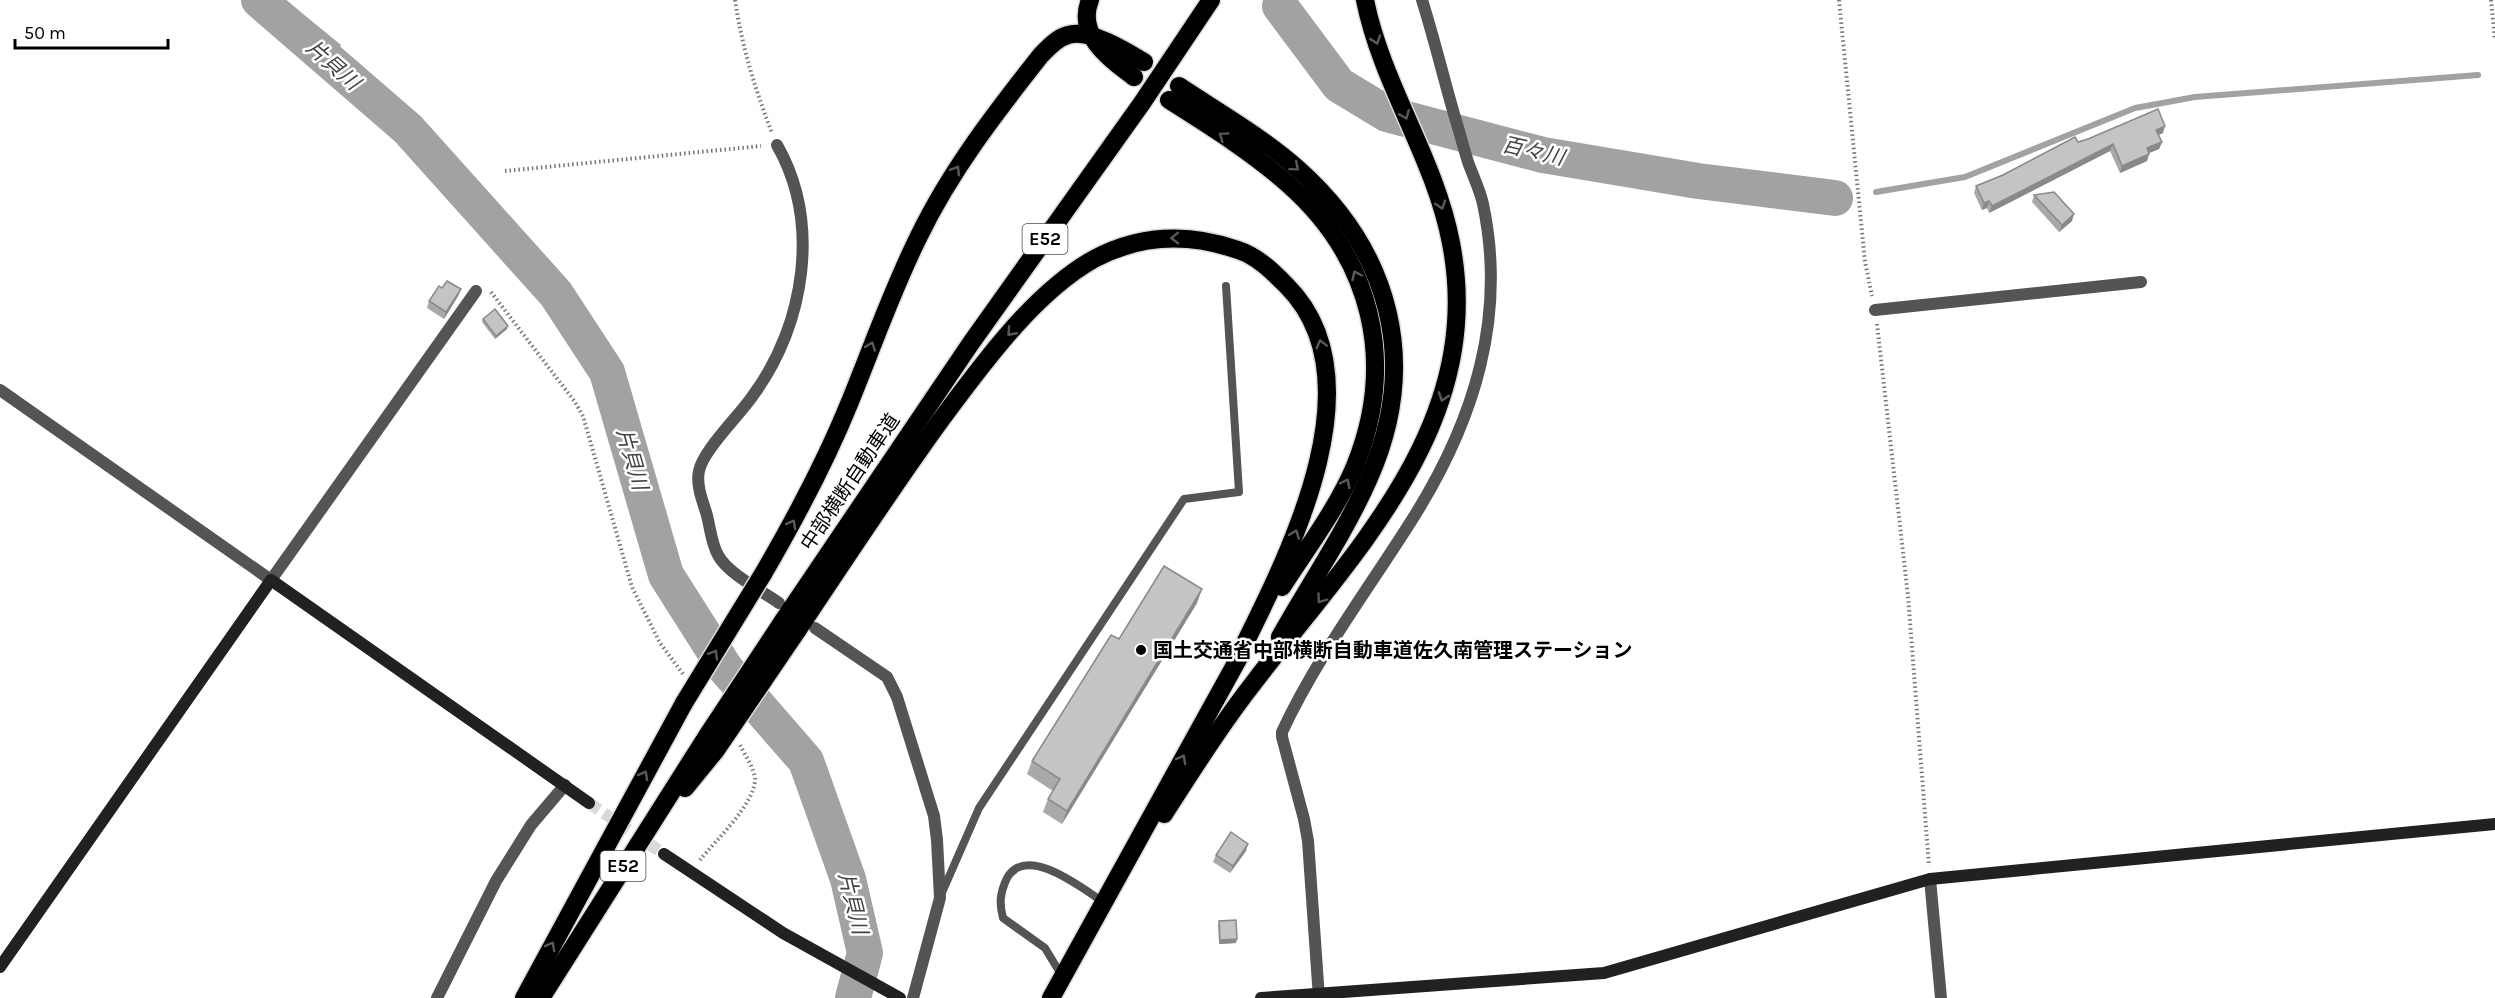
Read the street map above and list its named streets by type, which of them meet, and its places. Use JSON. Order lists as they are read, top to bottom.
{
  "streets": {
    "highway": ["E52", "中部横断自動車道"]
  },
  "water": ["片貝川", "百々川"],
  "places": ["国土交通省中部横断自動車道佐久南管理ステーション"],
  "scale_bar": "50 m"
}
